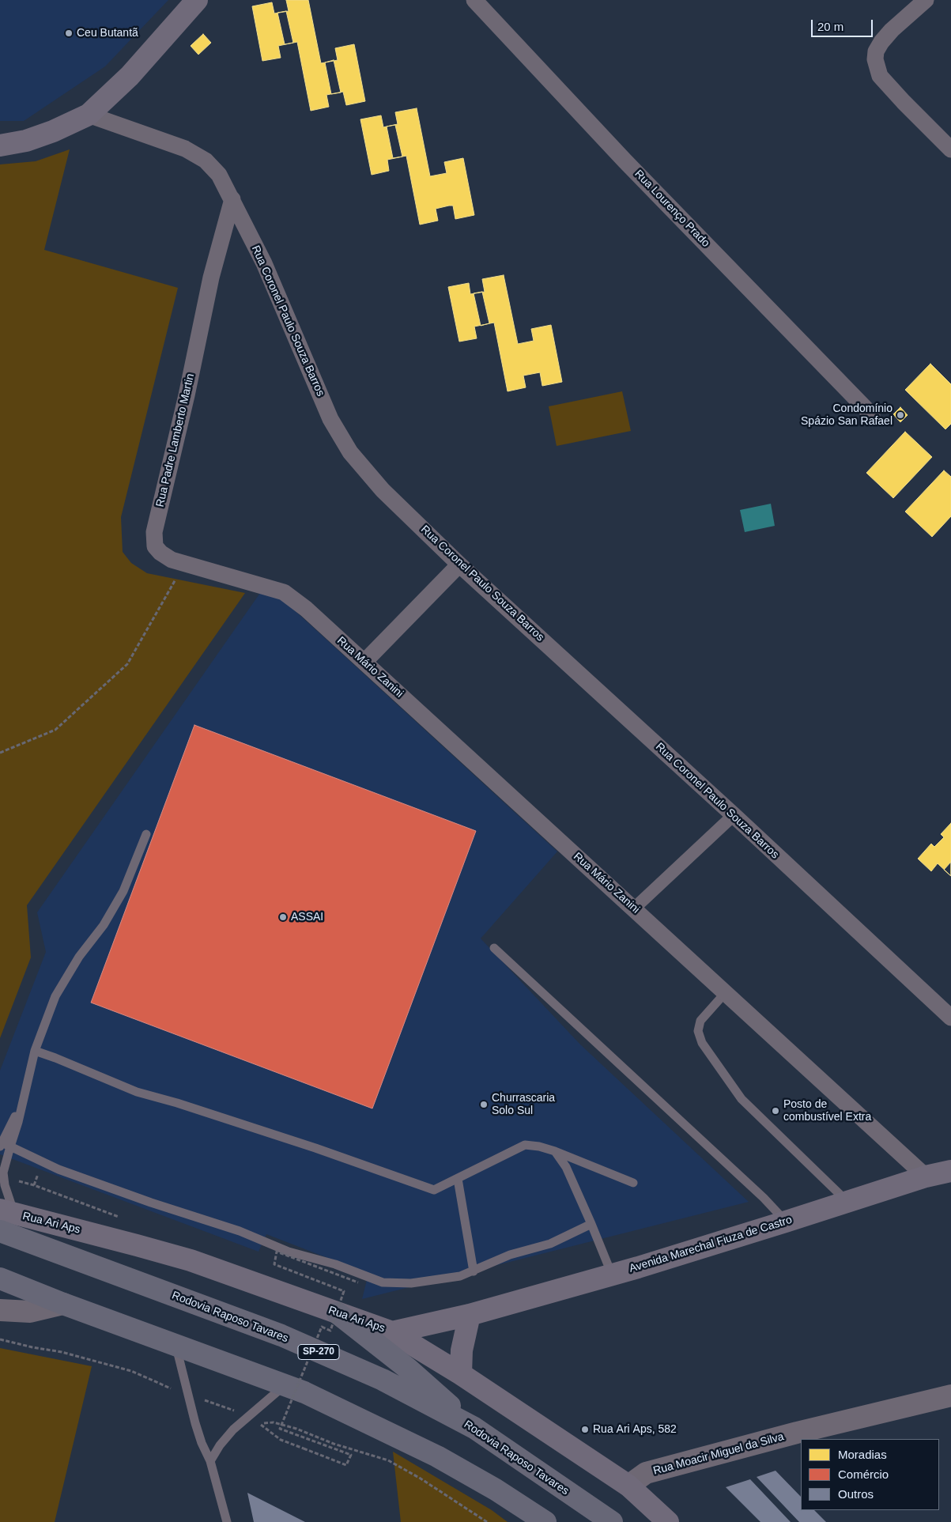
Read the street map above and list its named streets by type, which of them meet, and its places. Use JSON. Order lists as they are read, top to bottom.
{
  "streets": {
    "highway": ["Rodovia Raposo Tavares", "SP-270"],
    "main road": ["Rua Ari Aps", "Avenida Marechal Fiuza de Castro"],
    "street": [
      "Rua Lourenço Prado",
      "Rua Coronel Paulo Souza Barros",
      "Rua Padre Lamberto Martin",
      "Rua Mário Zanini",
      "Rua Moacir Miguel da Silva"
    ]
  },
  "crossings": [
    ["Rua Coronel Paulo Souza Barros", "Rua Padre Lamberto Martin"],
    ["Rua Padre Lamberto Martin", "Rua Mário Zanini"],
    ["Rua Mário Zanini", "Avenida Marechal Fiuza de Castro"],
    ["Rua Ari Aps", "Avenida Marechal Fiuza de Castro"],
    ["Rua Ari Aps", "Rua Moacir Miguel da Silva"]
  ],
  "places": [
    "Ceu Butantã",
    "Condomínio Spázio San Rafael",
    "ASSAI",
    "Churrascaria Solo Sul",
    "Posto de combustível Extra",
    "Rua Ari Aps, 582"
  ],
  "legend": ["Moradias", "Comércio", "Outros"],
  "scale_bar": "20 m"
}
